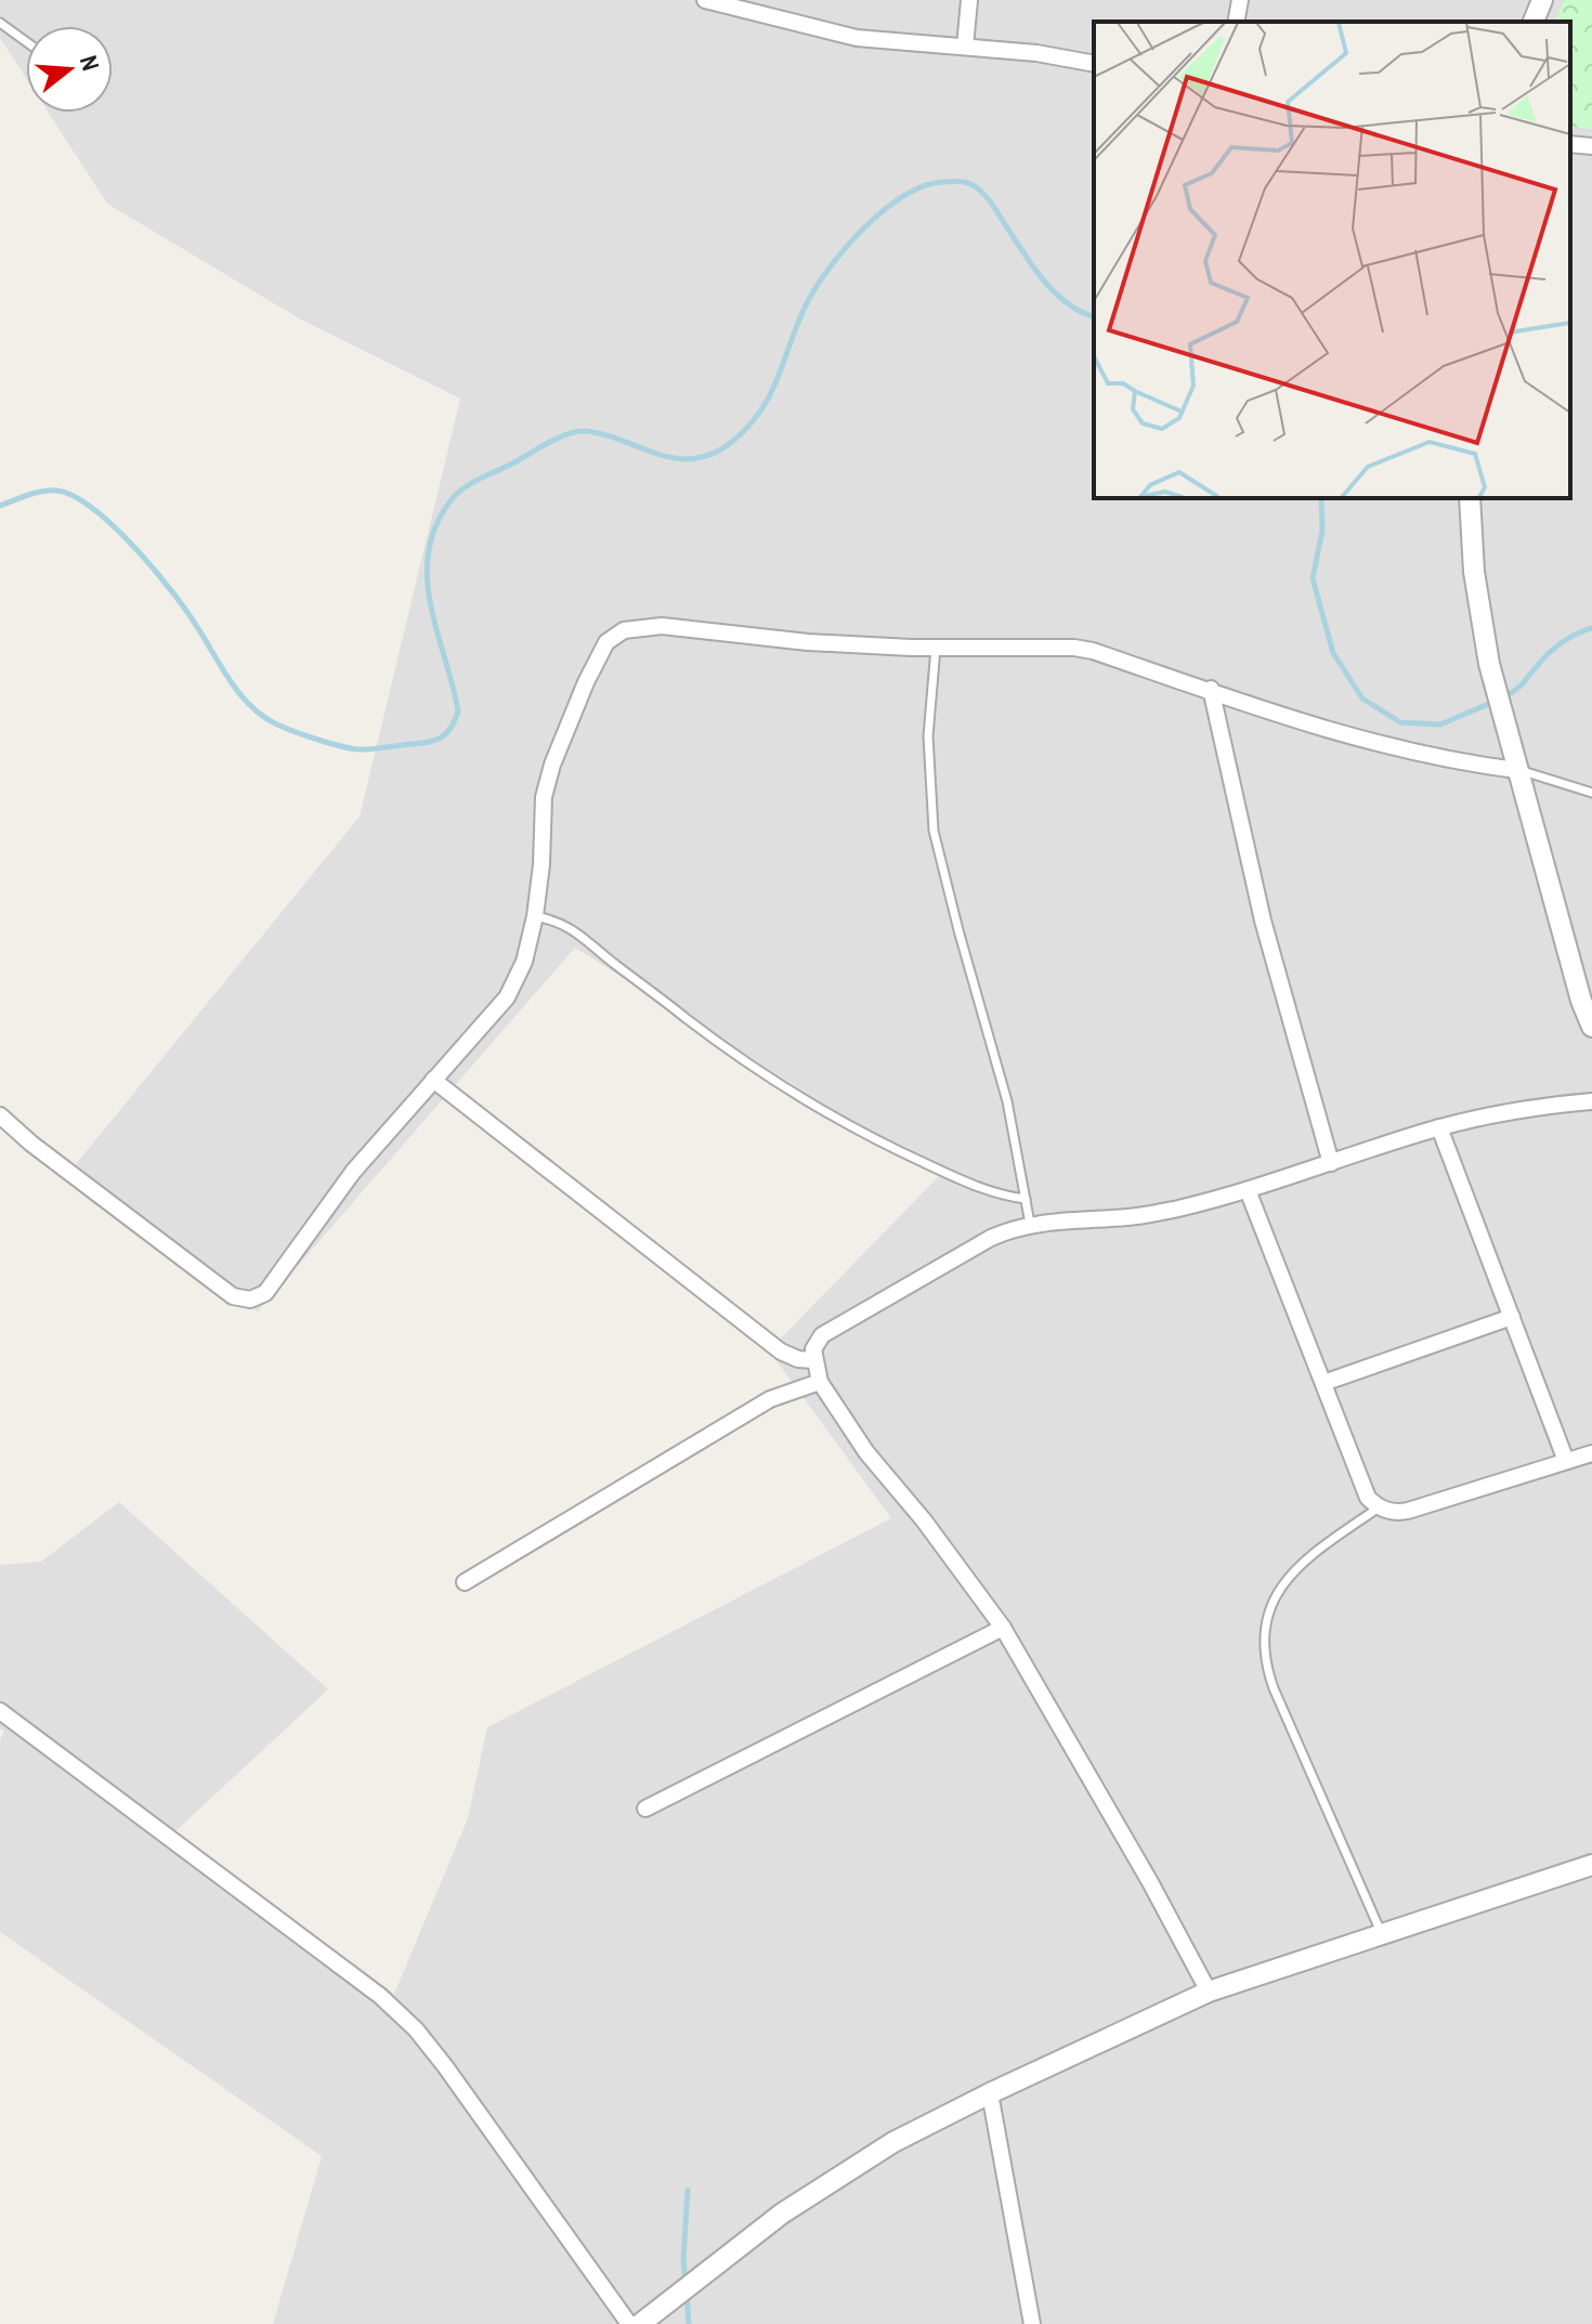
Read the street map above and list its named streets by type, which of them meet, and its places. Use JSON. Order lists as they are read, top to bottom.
{
  "north": "right"
}
